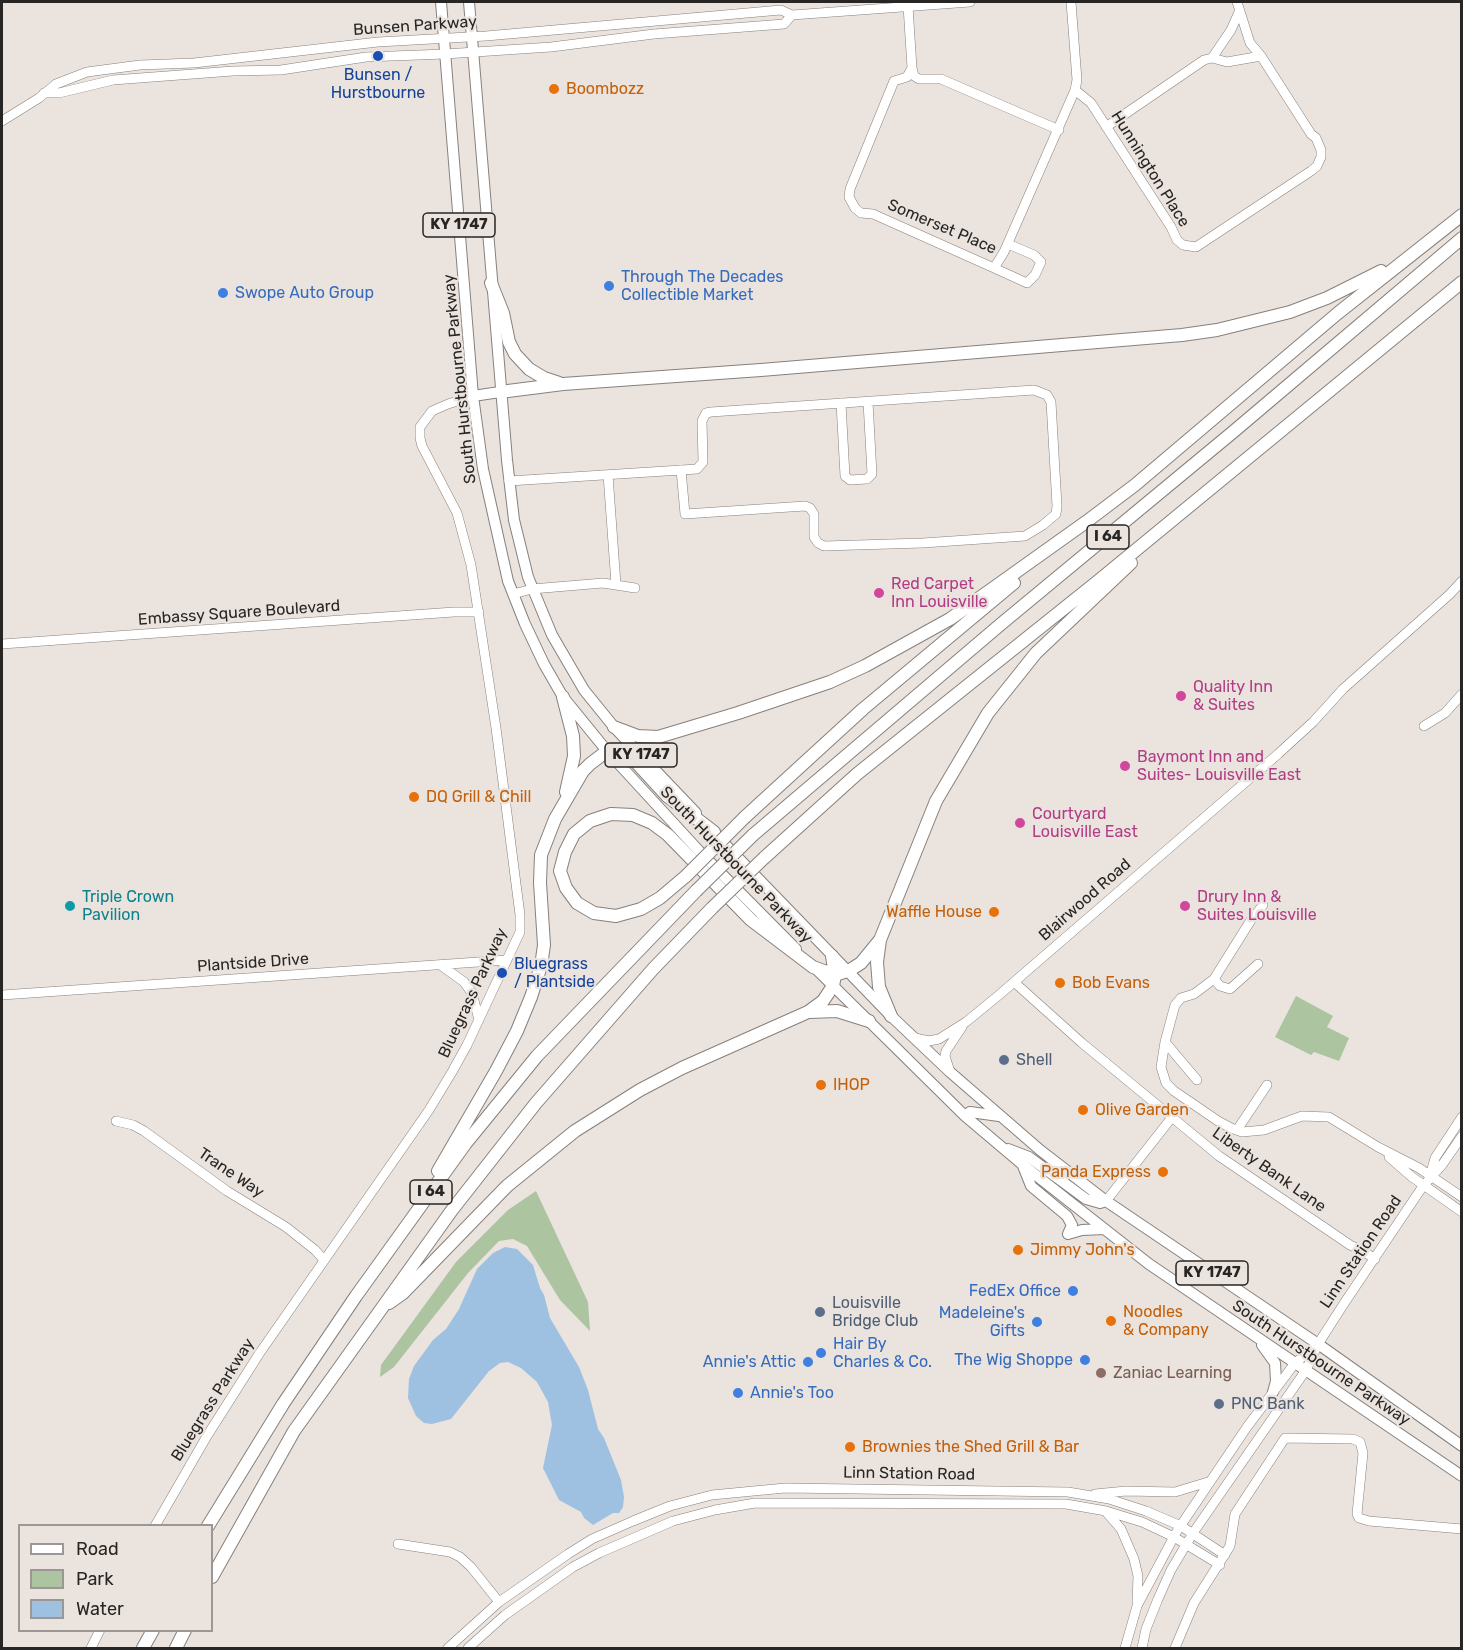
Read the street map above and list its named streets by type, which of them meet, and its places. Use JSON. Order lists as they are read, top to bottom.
{
  "streets": {
    "highway": ["I 64"],
    "main road": ["KY 1747", "South Hurstbourne Parkway"],
    "street": [
      "Bunsen Parkway",
      "Hunnington Place",
      "Somerset Place",
      "Embassy Square Boulevard",
      "Blairwood Road",
      "Plantside Drive",
      "Bluegrass Parkway",
      "Liberty Bank Lane",
      "Trane Way",
      "Linn Station Road"
    ]
  },
  "crossings": [
    ["Bunsen Parkway", "South Hurstbourne Parkway"],
    ["Hunnington Place", "Somerset Place"],
    ["South Hurstbourne Parkway", "Blairwood Road"],
    ["South Hurstbourne Parkway", "Bluegrass Parkway"],
    ["South Hurstbourne Parkway", "Linn Station Road"],
    ["Embassy Square Boulevard", "Bluegrass Parkway"],
    ["Blairwood Road", "Liberty Bank Lane"],
    ["Plantside Drive", "Bluegrass Parkway"],
    ["Bluegrass Parkway", "Trane Way"],
    ["Liberty Bank Lane", "Linn Station Road"]
  ],
  "places": [
    "Bunsen / Hurstbourne",
    "Boombozz",
    "Through The Decades Collectible Market",
    "Swope Auto Group",
    "Red Carpet Inn Louisville",
    "Quality Inn & Suites",
    "Baymont Inn and Suites- Louisville East",
    "DQ Grill & Chill",
    "Courtyard Louisville East",
    "Triple Crown Pavilion",
    "Drury Inn & Suites Louisville",
    "Waffle House",
    "Bluegrass / Plantside",
    "Bob Evans",
    "Shell",
    "IHOP",
    "Olive Garden",
    "Panda Express",
    "Jimmy John's",
    "FedEx Office",
    "Louisville Bridge Club",
    "Noodles & Company",
    "Madeleine's Gifts",
    "Hair By Charles & Co.",
    "The Wig Shoppe",
    "Annie's Attic",
    "Zaniac Learning",
    "Annie's Too",
    "PNC Bank",
    "Brownies the Shed Grill & Bar"
  ],
  "legend": ["Road", "Park", "Water"]
}
